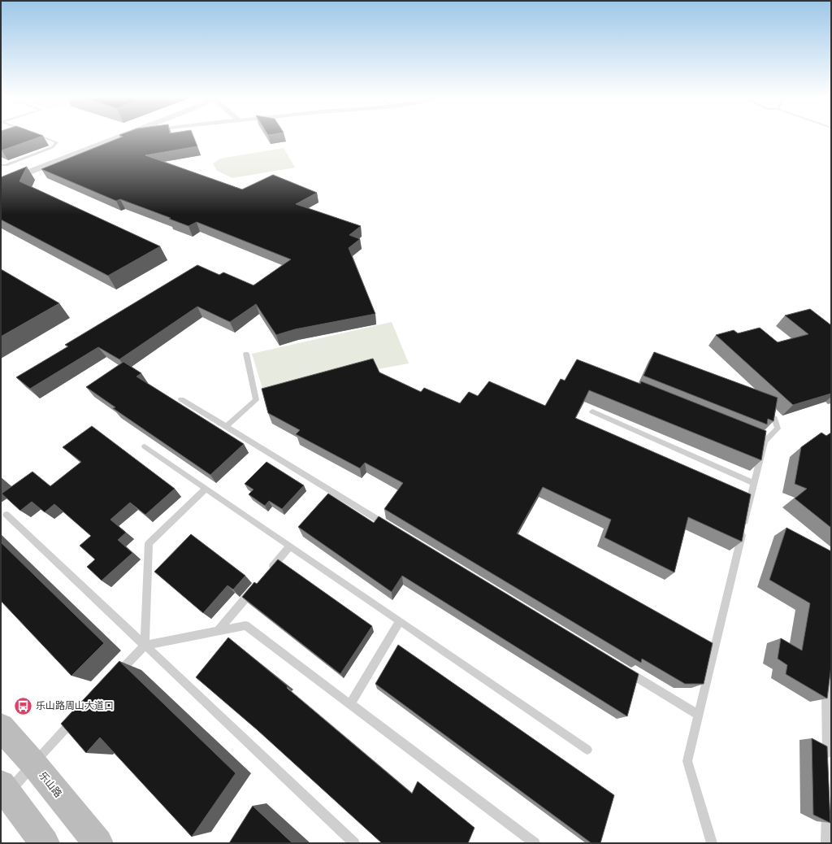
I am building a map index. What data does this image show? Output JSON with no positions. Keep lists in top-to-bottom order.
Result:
{
  "streets": {
    "main road": ["乐山路"]
  },
  "places": {
    "bus stop": ["乐山路周山大道口"]
  }
}
